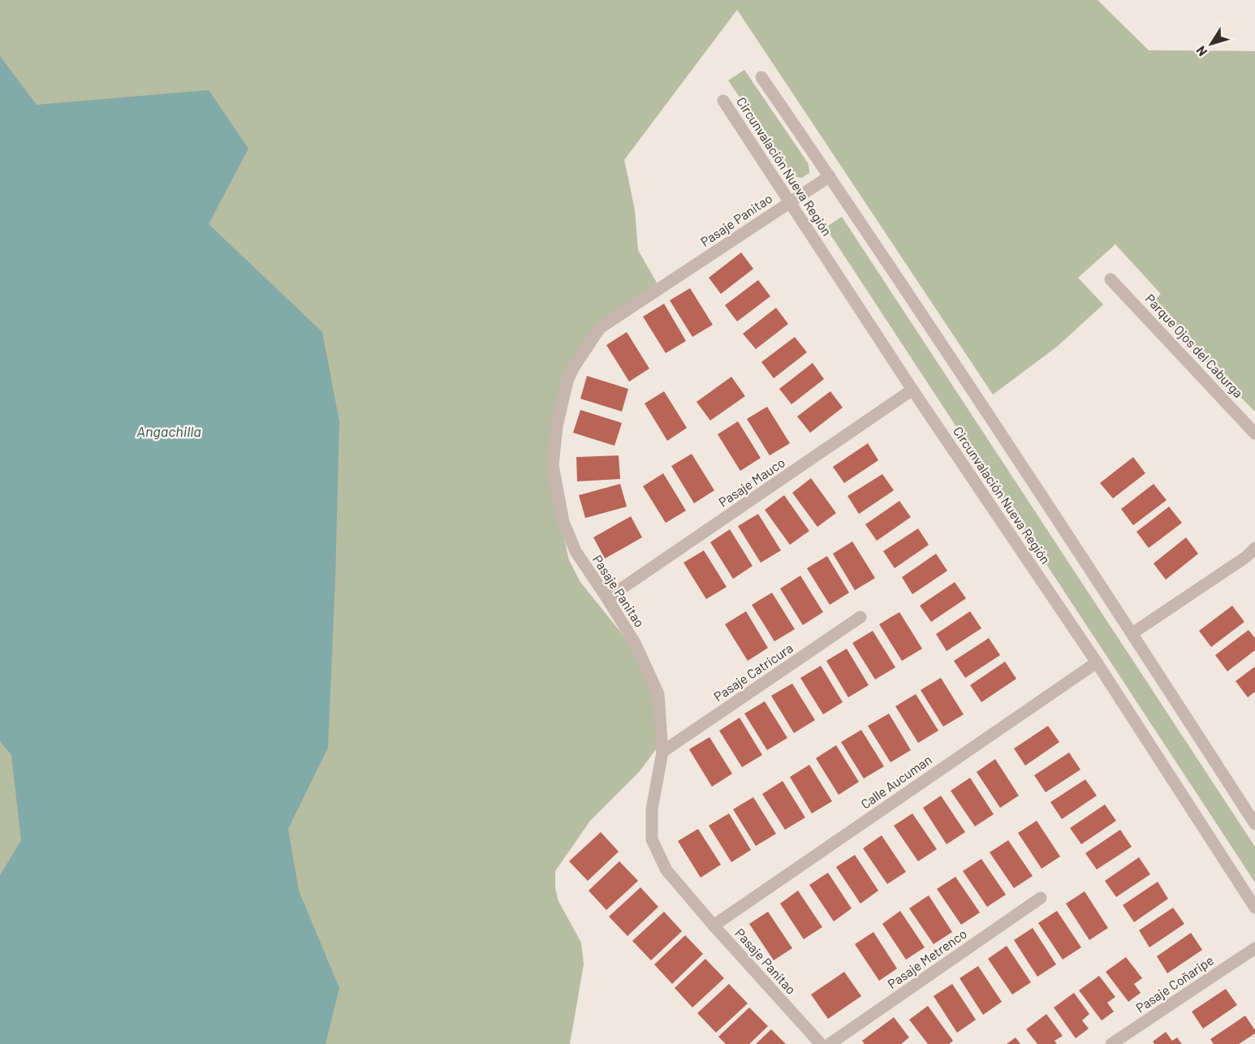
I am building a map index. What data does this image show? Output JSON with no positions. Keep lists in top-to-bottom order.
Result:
{
  "streets": {
    "street": [
      "Circunvalación Nueva Región",
      "Pasaje Panitao",
      "Parque Ojos del Caburga",
      "Pasaje Mauco",
      "Pasaje Catricura",
      "Calle Aucuman",
      "Pasaje Metrenco",
      "Pasaje Coñaripe"
    ]
  },
  "crossings": [
    ["Circunvalación Nueva Región", "Pasaje Panitao"],
    ["Circunvalación Nueva Región", "Pasaje Mauco"],
    ["Circunvalación Nueva Región", "Calle Aucuman"],
    ["Pasaje Panitao", "Pasaje Mauco"],
    ["Pasaje Panitao", "Pasaje Catricura"],
    ["Pasaje Panitao", "Calle Aucuman"]
  ],
  "water": ["Angachilla"],
  "north": "bottom left"
}
